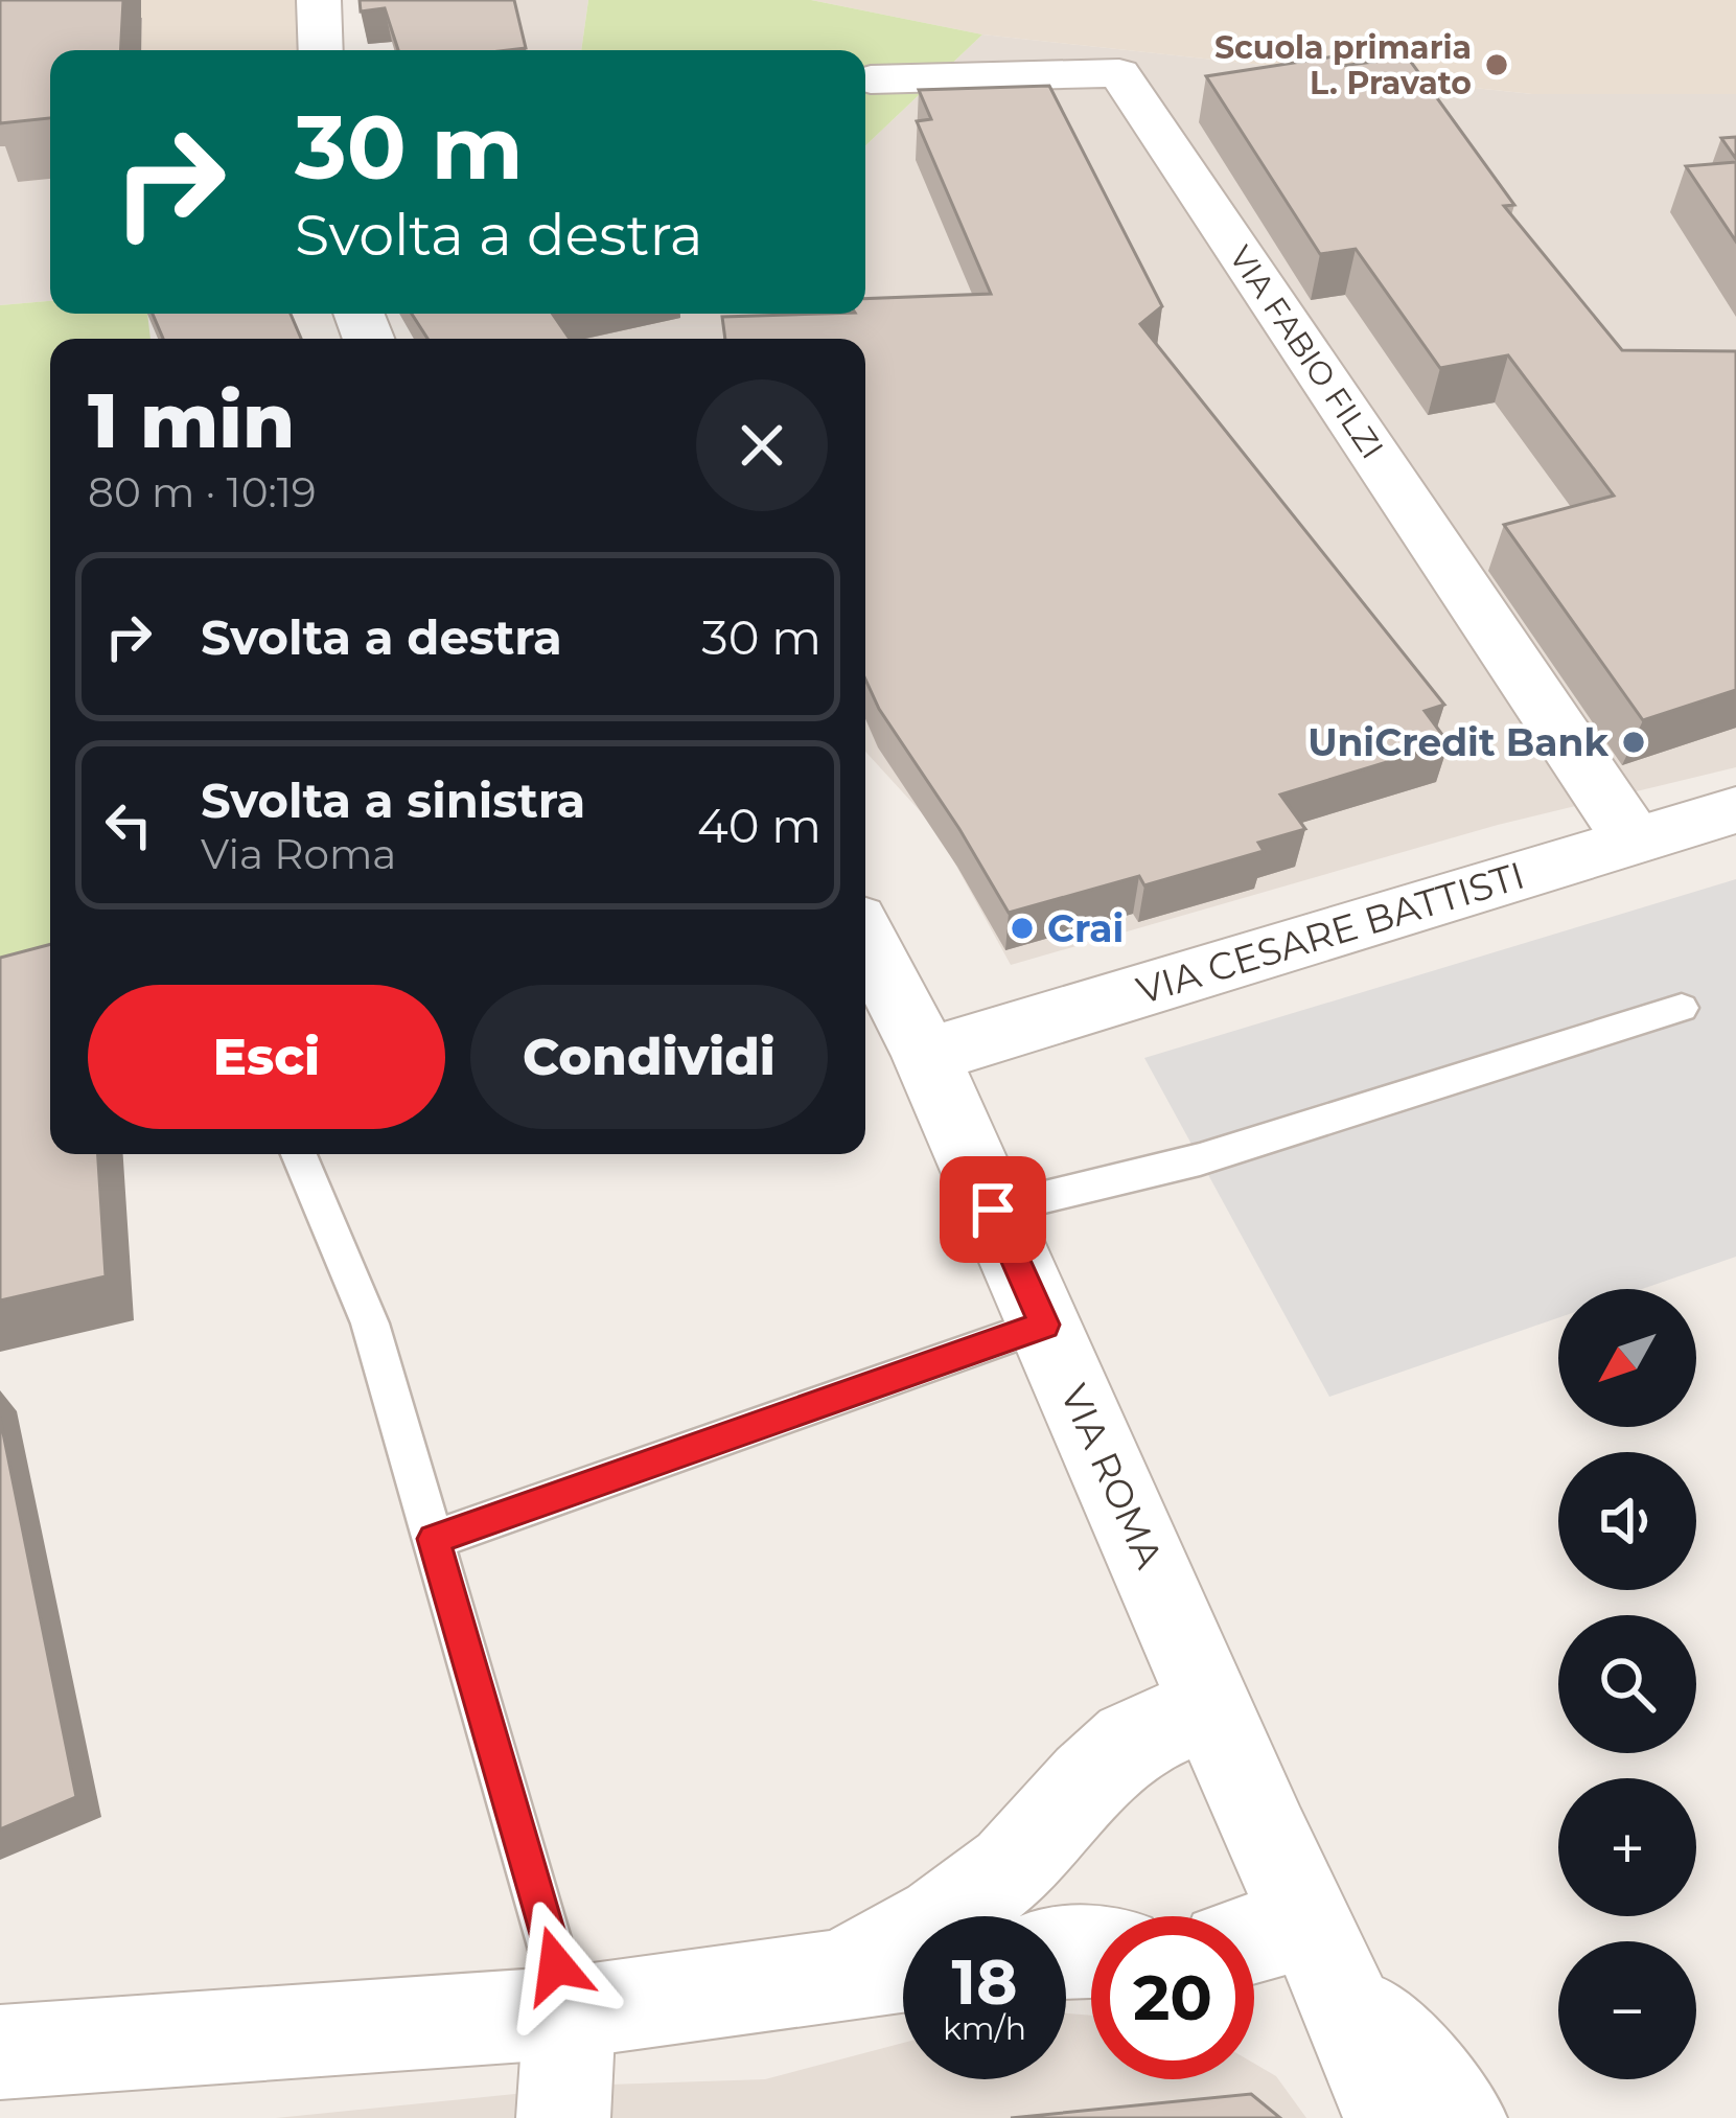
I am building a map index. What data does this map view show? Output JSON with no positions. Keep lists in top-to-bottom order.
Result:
{
  "streets": {
    "street": ["VIA FABIO FILZI", "VIA CESARE BATTISTI", "VIA ROMA"]
  },
  "crossings": [
    ["VIA FABIO FILZI", "VIA CESARE BATTISTI"],
    ["VIA CESARE BATTISTI", "VIA ROMA"]
  ],
  "places": ["Scuola primaria L. Pravato", "UniCredit Bank", "Crai"],
  "north": "bottom left",
  "page": {
    "turn": ["30 m", "Svolta a destra"],
    "heading": ["1 min", "80 m · 10:19"],
    "list": [
      {
        "name": "Svolta a destra",
        "value": "30 m"
      },
      {
        "name": "Svolta a sinistra",
        "note": "Via Roma",
        "value": "40 m"
      }
    ],
    "buttons": ["Esci", "Condividi"],
    "map_buttons": ["+", "−"],
    "speed": "18 km/h",
    "limit": "20"
  }
}
